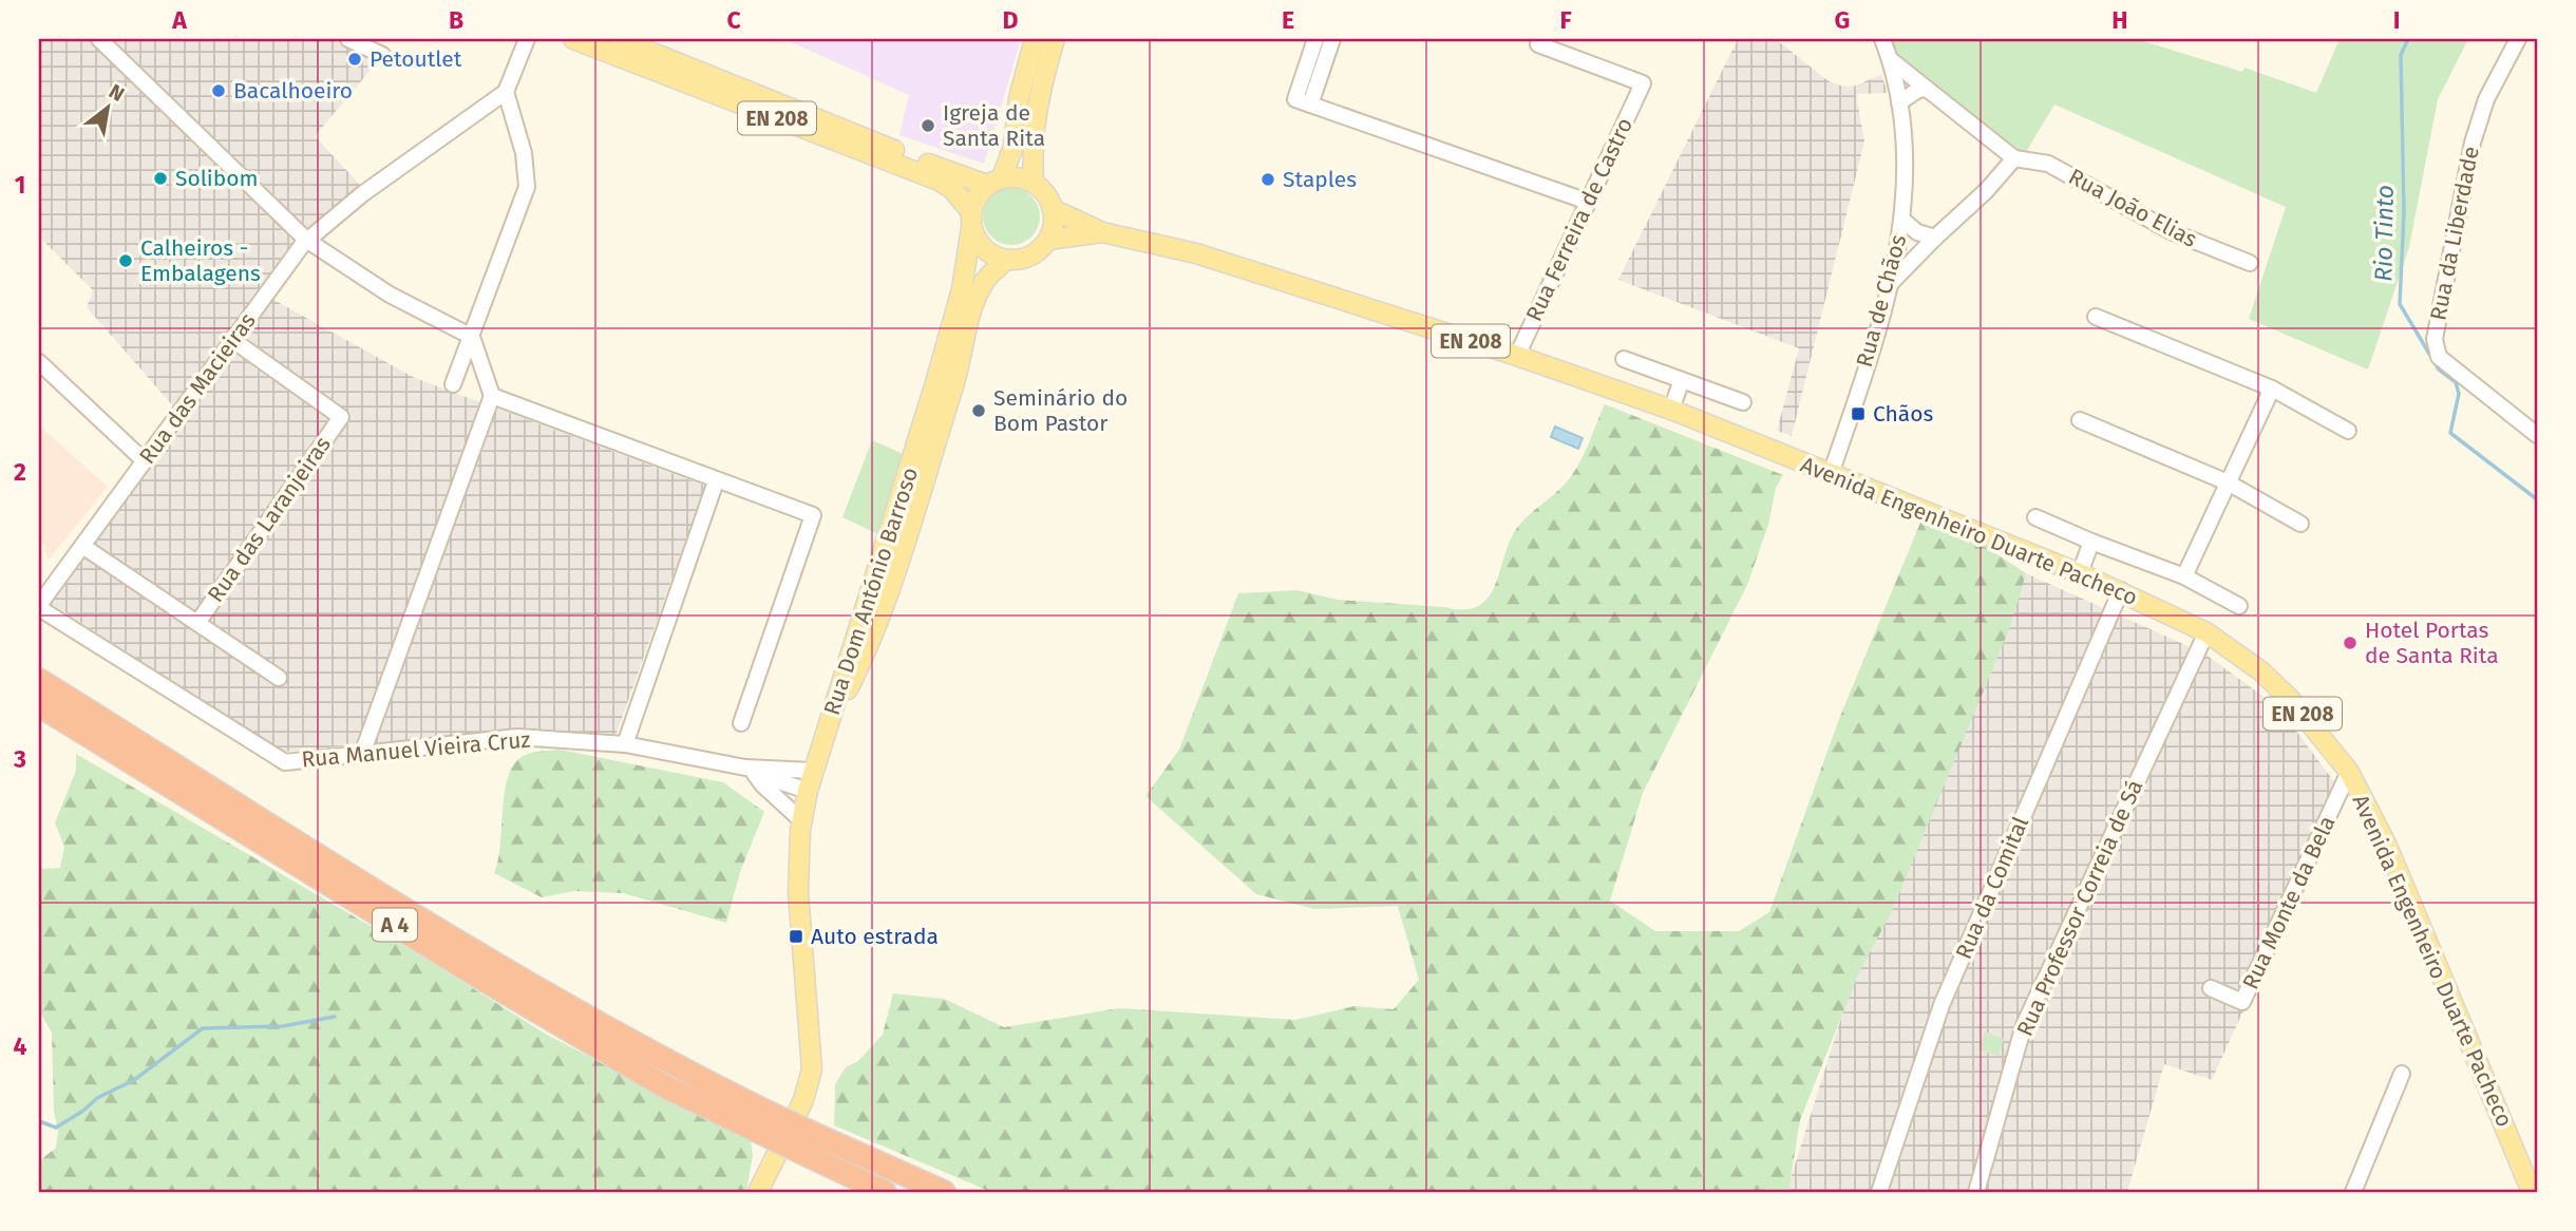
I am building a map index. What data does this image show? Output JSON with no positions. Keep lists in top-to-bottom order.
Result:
{
  "streets": {
    "highway": ["A 4"],
    "main road": ["EN 208", "Avenida Engenheiro Duarte Pacheco", "Rua Dom António Barroso"],
    "street": [
      "Rua João Elias",
      "Rua Ferreira de Castro",
      "Rua da Liberdade",
      "Rua de Chãos",
      "Rua das Macieiras",
      "Rua das Laranjeiras",
      "Rua Manuel Vieira Cruz",
      "Rua da Comital",
      "Rua Monte da Bela",
      "Rua Professor Correia de Sá"
    ]
  },
  "crossings": [
    ["EN 208", "Avenida Engenheiro Duarte Pacheco"],
    ["EN 208", "Rua Dom António Barroso"],
    ["Rua Ferreira de Castro", "Avenida Engenheiro Duarte Pacheco"],
    ["Rua de Chãos", "Avenida Engenheiro Duarte Pacheco"],
    ["Rua das Macieiras", "Rua das Laranjeiras"],
    ["Rua das Macieiras", "Rua Manuel Vieira Cruz"],
    ["Avenida Engenheiro Duarte Pacheco", "Rua Dom António Barroso"],
    ["Avenida Engenheiro Duarte Pacheco", "Rua da Comital"],
    ["Avenida Engenheiro Duarte Pacheco", "Rua Monte da Bela"],
    ["Avenida Engenheiro Duarte Pacheco", "Rua Professor Correia de Sá"]
  ],
  "water": ["Rio Tinto"],
  "places": {
    "other": [
      "Petoutlet",
      "Bacalhoeiro",
      "Igreja de Santa Rita",
      "Solibom",
      "Staples",
      "Calheiros - Embalagens",
      "Seminário do Bom Pastor",
      "Hotel Portas de Santa Rita"
    ],
    "transit": ["Chãos", "Auto estrada"]
  },
  "north": "top right",
  "grid": {
    "columns": [
      "A",
      "B",
      "C",
      "D",
      "E",
      "F",
      "G",
      "H",
      "I"
    ],
    "rows": [
      "1",
      "2",
      "3",
      "4"
    ]
  }
}
